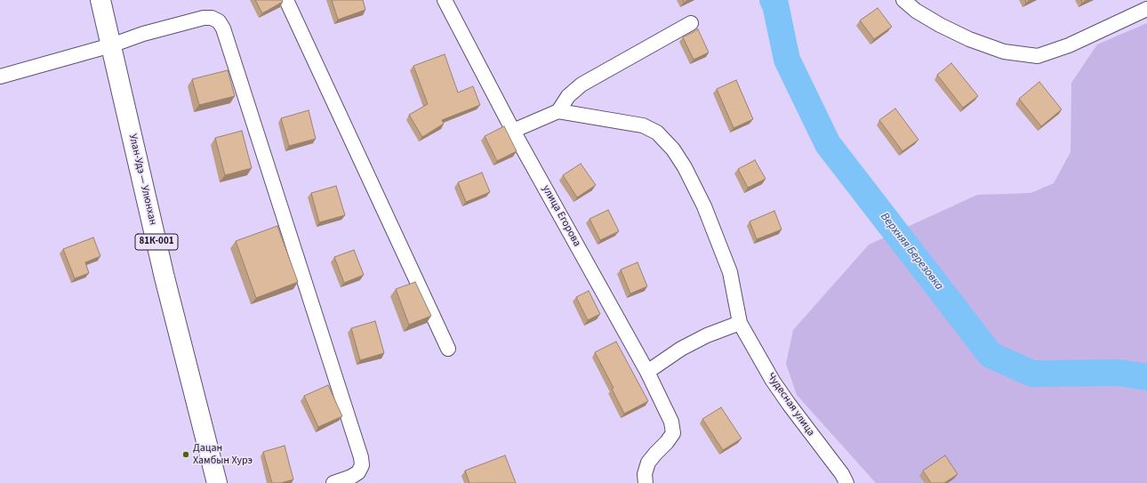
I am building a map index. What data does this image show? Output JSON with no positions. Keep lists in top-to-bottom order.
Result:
{
  "streets": {
    "main road": ["Улан-Удэ — Улюнхан", "81К-001"],
    "street": ["улица Егорова", "Чудесная улица"]
  },
  "water": ["Верхняя Березовка"],
  "places": ["Дацан Хамбын Хурэ"]
}
